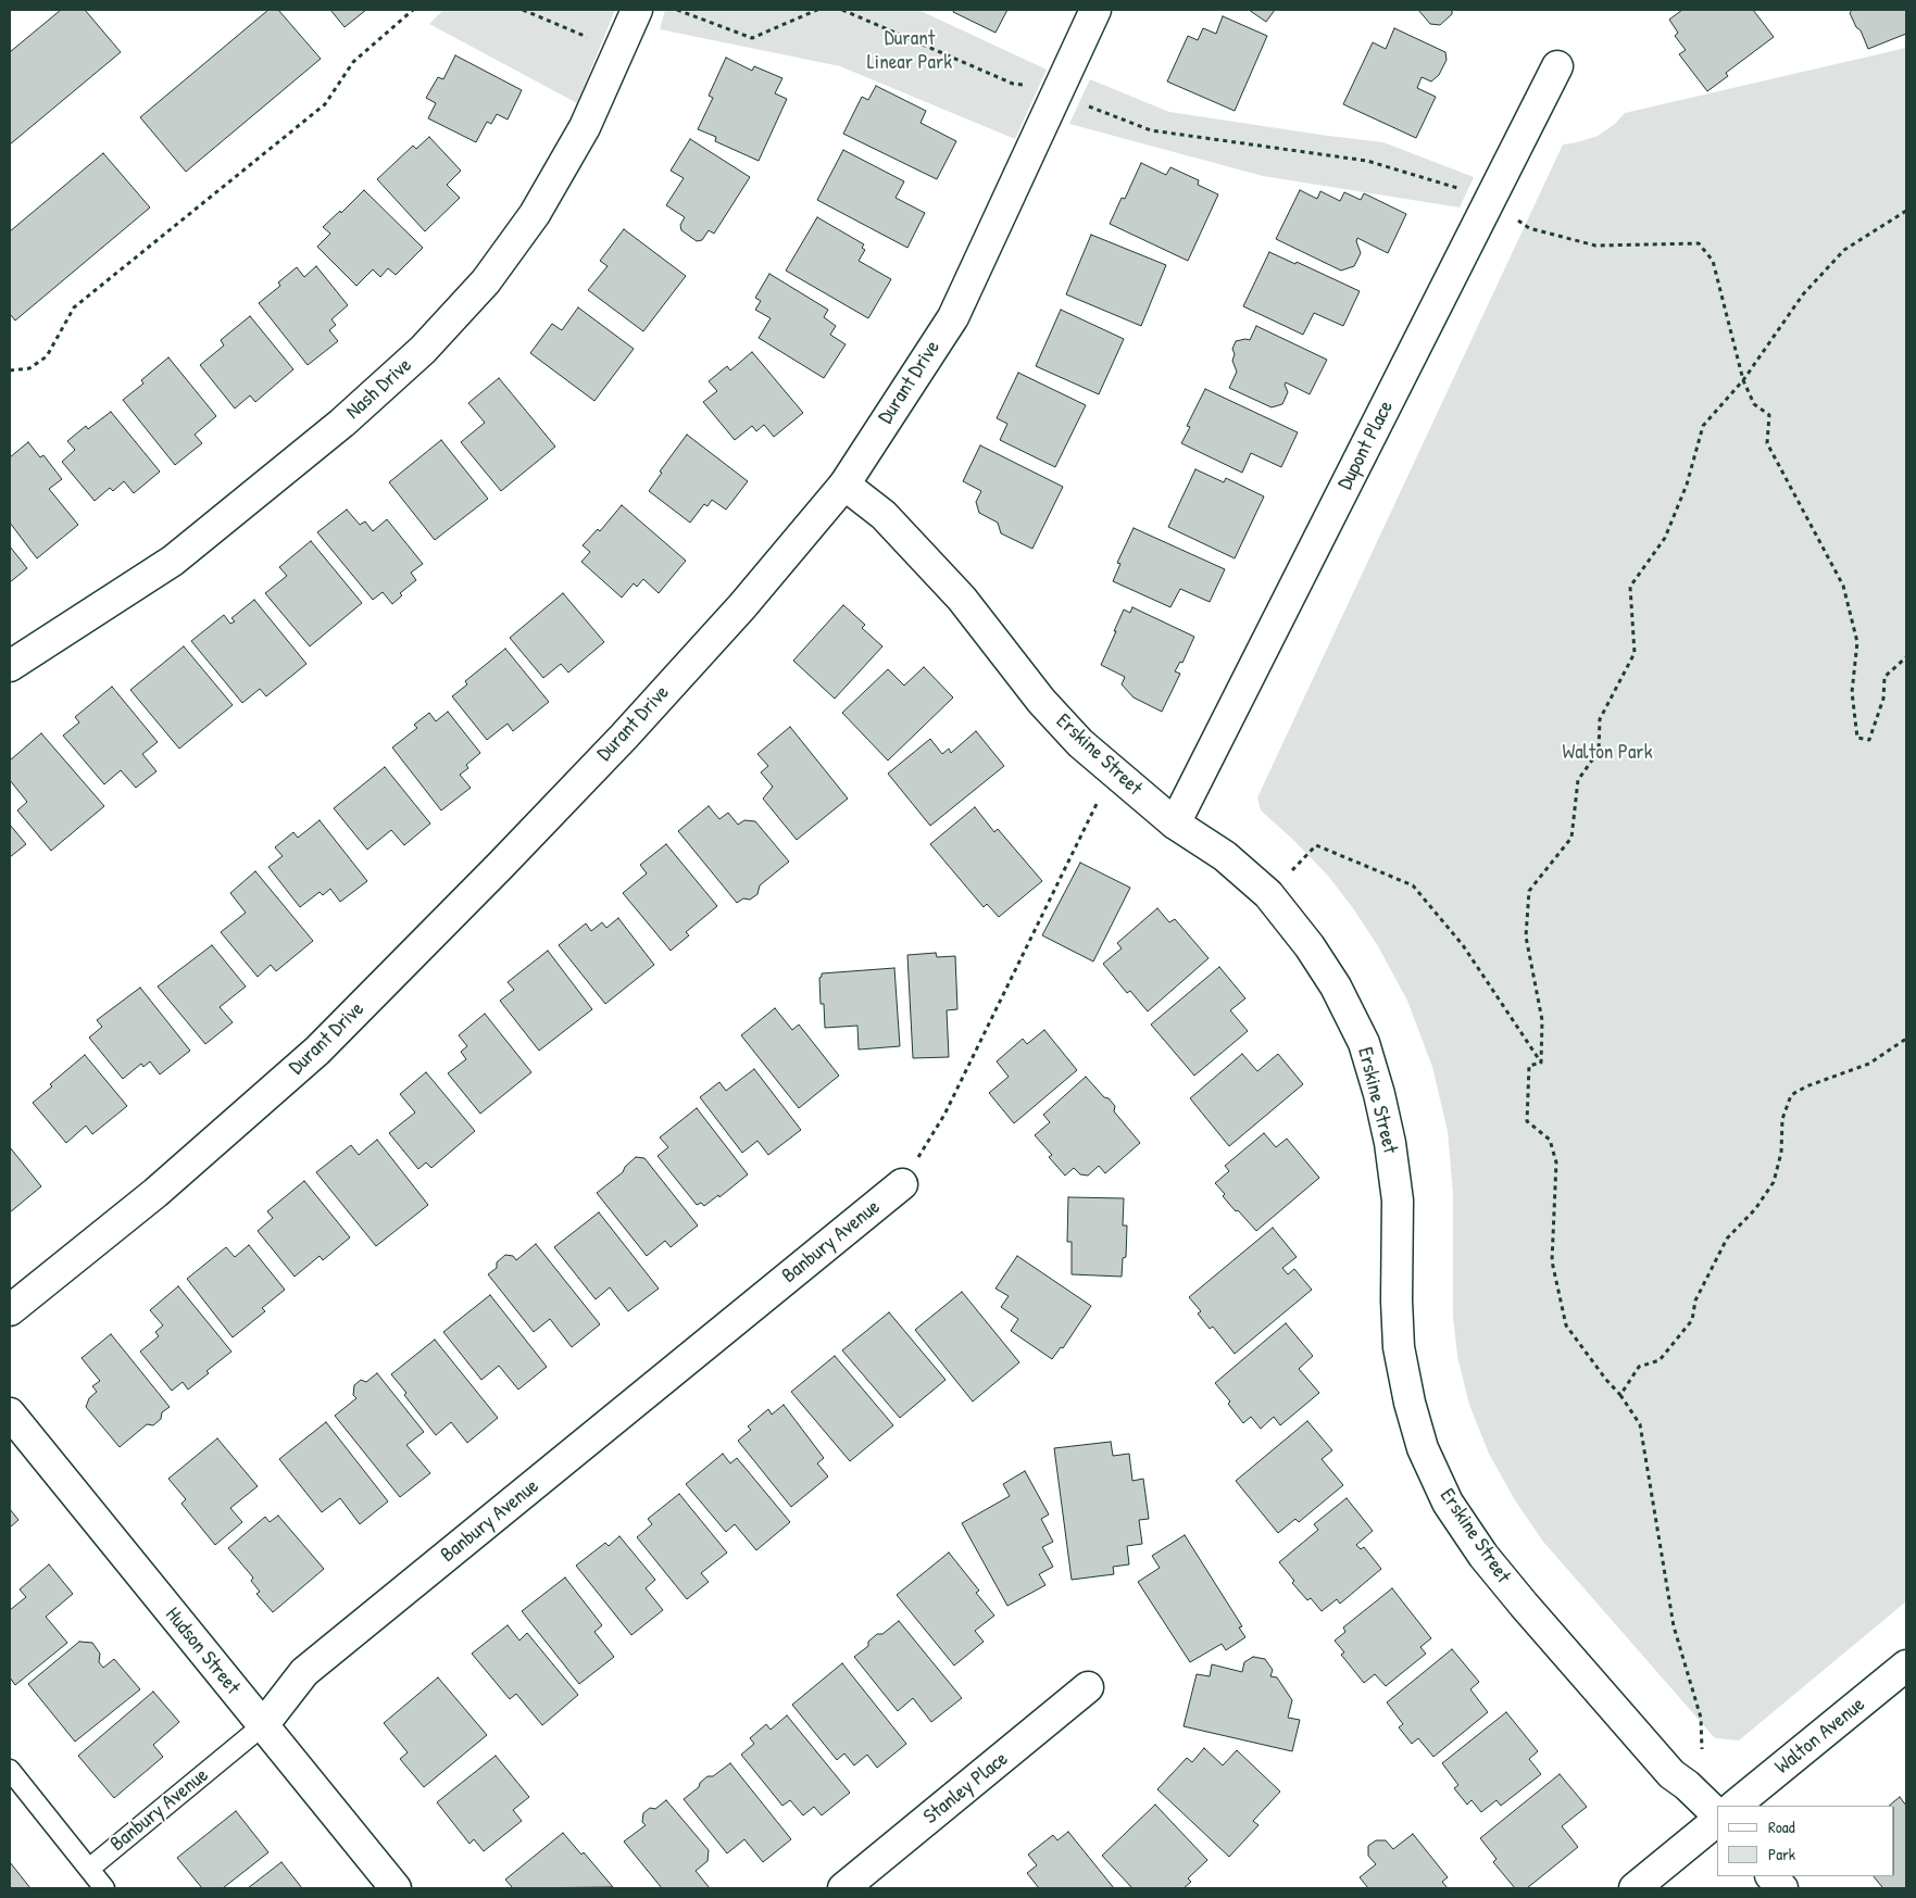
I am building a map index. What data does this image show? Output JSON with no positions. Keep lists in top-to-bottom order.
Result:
{
  "streets": {
    "street": [
      "Durant Drive",
      "Nash Drive",
      "Dupont Place",
      "Erskine Street",
      "Banbury Avenue",
      "Hudson Street",
      "Walton Avenue",
      "Stanley Place"
    ]
  },
  "crossings": [
    ["Durant Drive", "Erskine Street"],
    ["Dupont Place", "Erskine Street"],
    ["Banbury Avenue", "Hudson Street"]
  ],
  "parks": ["Durant Linear Park", "Walton Park"],
  "legend": ["Road", "Park"]
}
